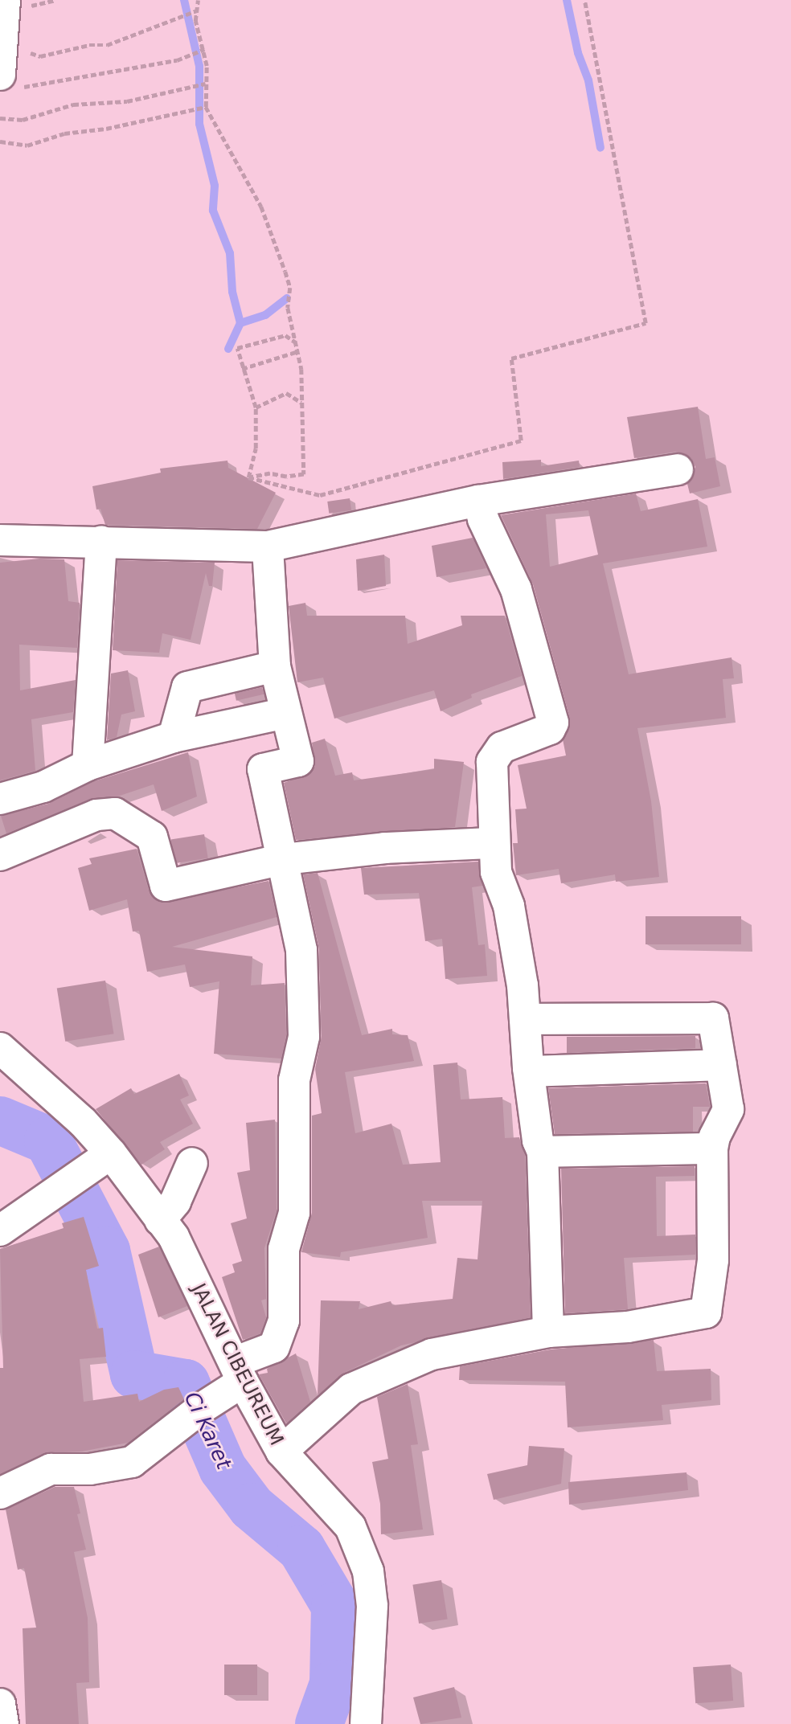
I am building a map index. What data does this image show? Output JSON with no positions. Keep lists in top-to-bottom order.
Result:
{
  "streets": {
    "street": ["JALAN CIBEUREUM"]
  },
  "water": ["Ci Karet"]
}
